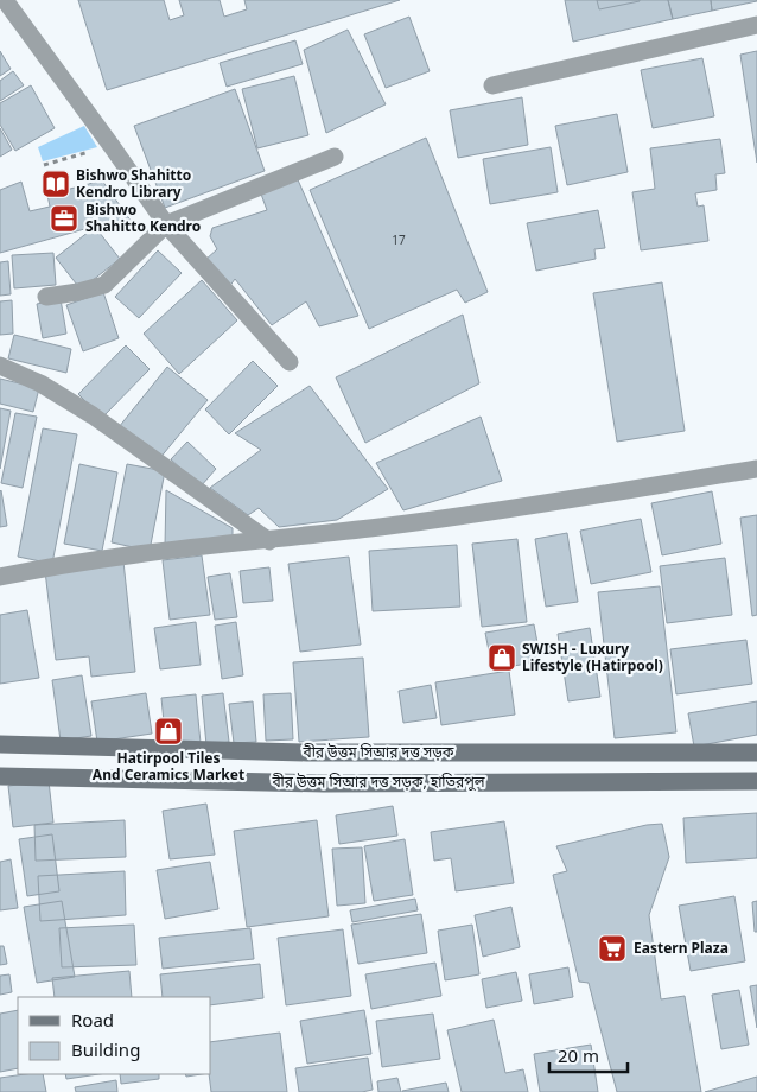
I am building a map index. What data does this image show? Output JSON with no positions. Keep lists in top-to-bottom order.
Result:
{
  "streets": {
    "main road": ["বীর উত্তম সিআর দত্ত সড়ক", "বীর উত্তম সিআর দত্ত সড়ক, হাতিরপুল"]
  },
  "places": {
    "library": ["Bishwo Shahitto Kendro Library"],
    "office": ["Bishwo Shahitto Kendro"],
    "shop": ["SWISH - Luxury Lifestyle (Hatirpool)", "Hatirpool Tiles And Ceramics Market"],
    "supermarket": ["Eastern Plaza"]
  },
  "house_numbers": ["17"],
  "legend": ["Road", "Building"],
  "scale_bar": "20 m"
}
